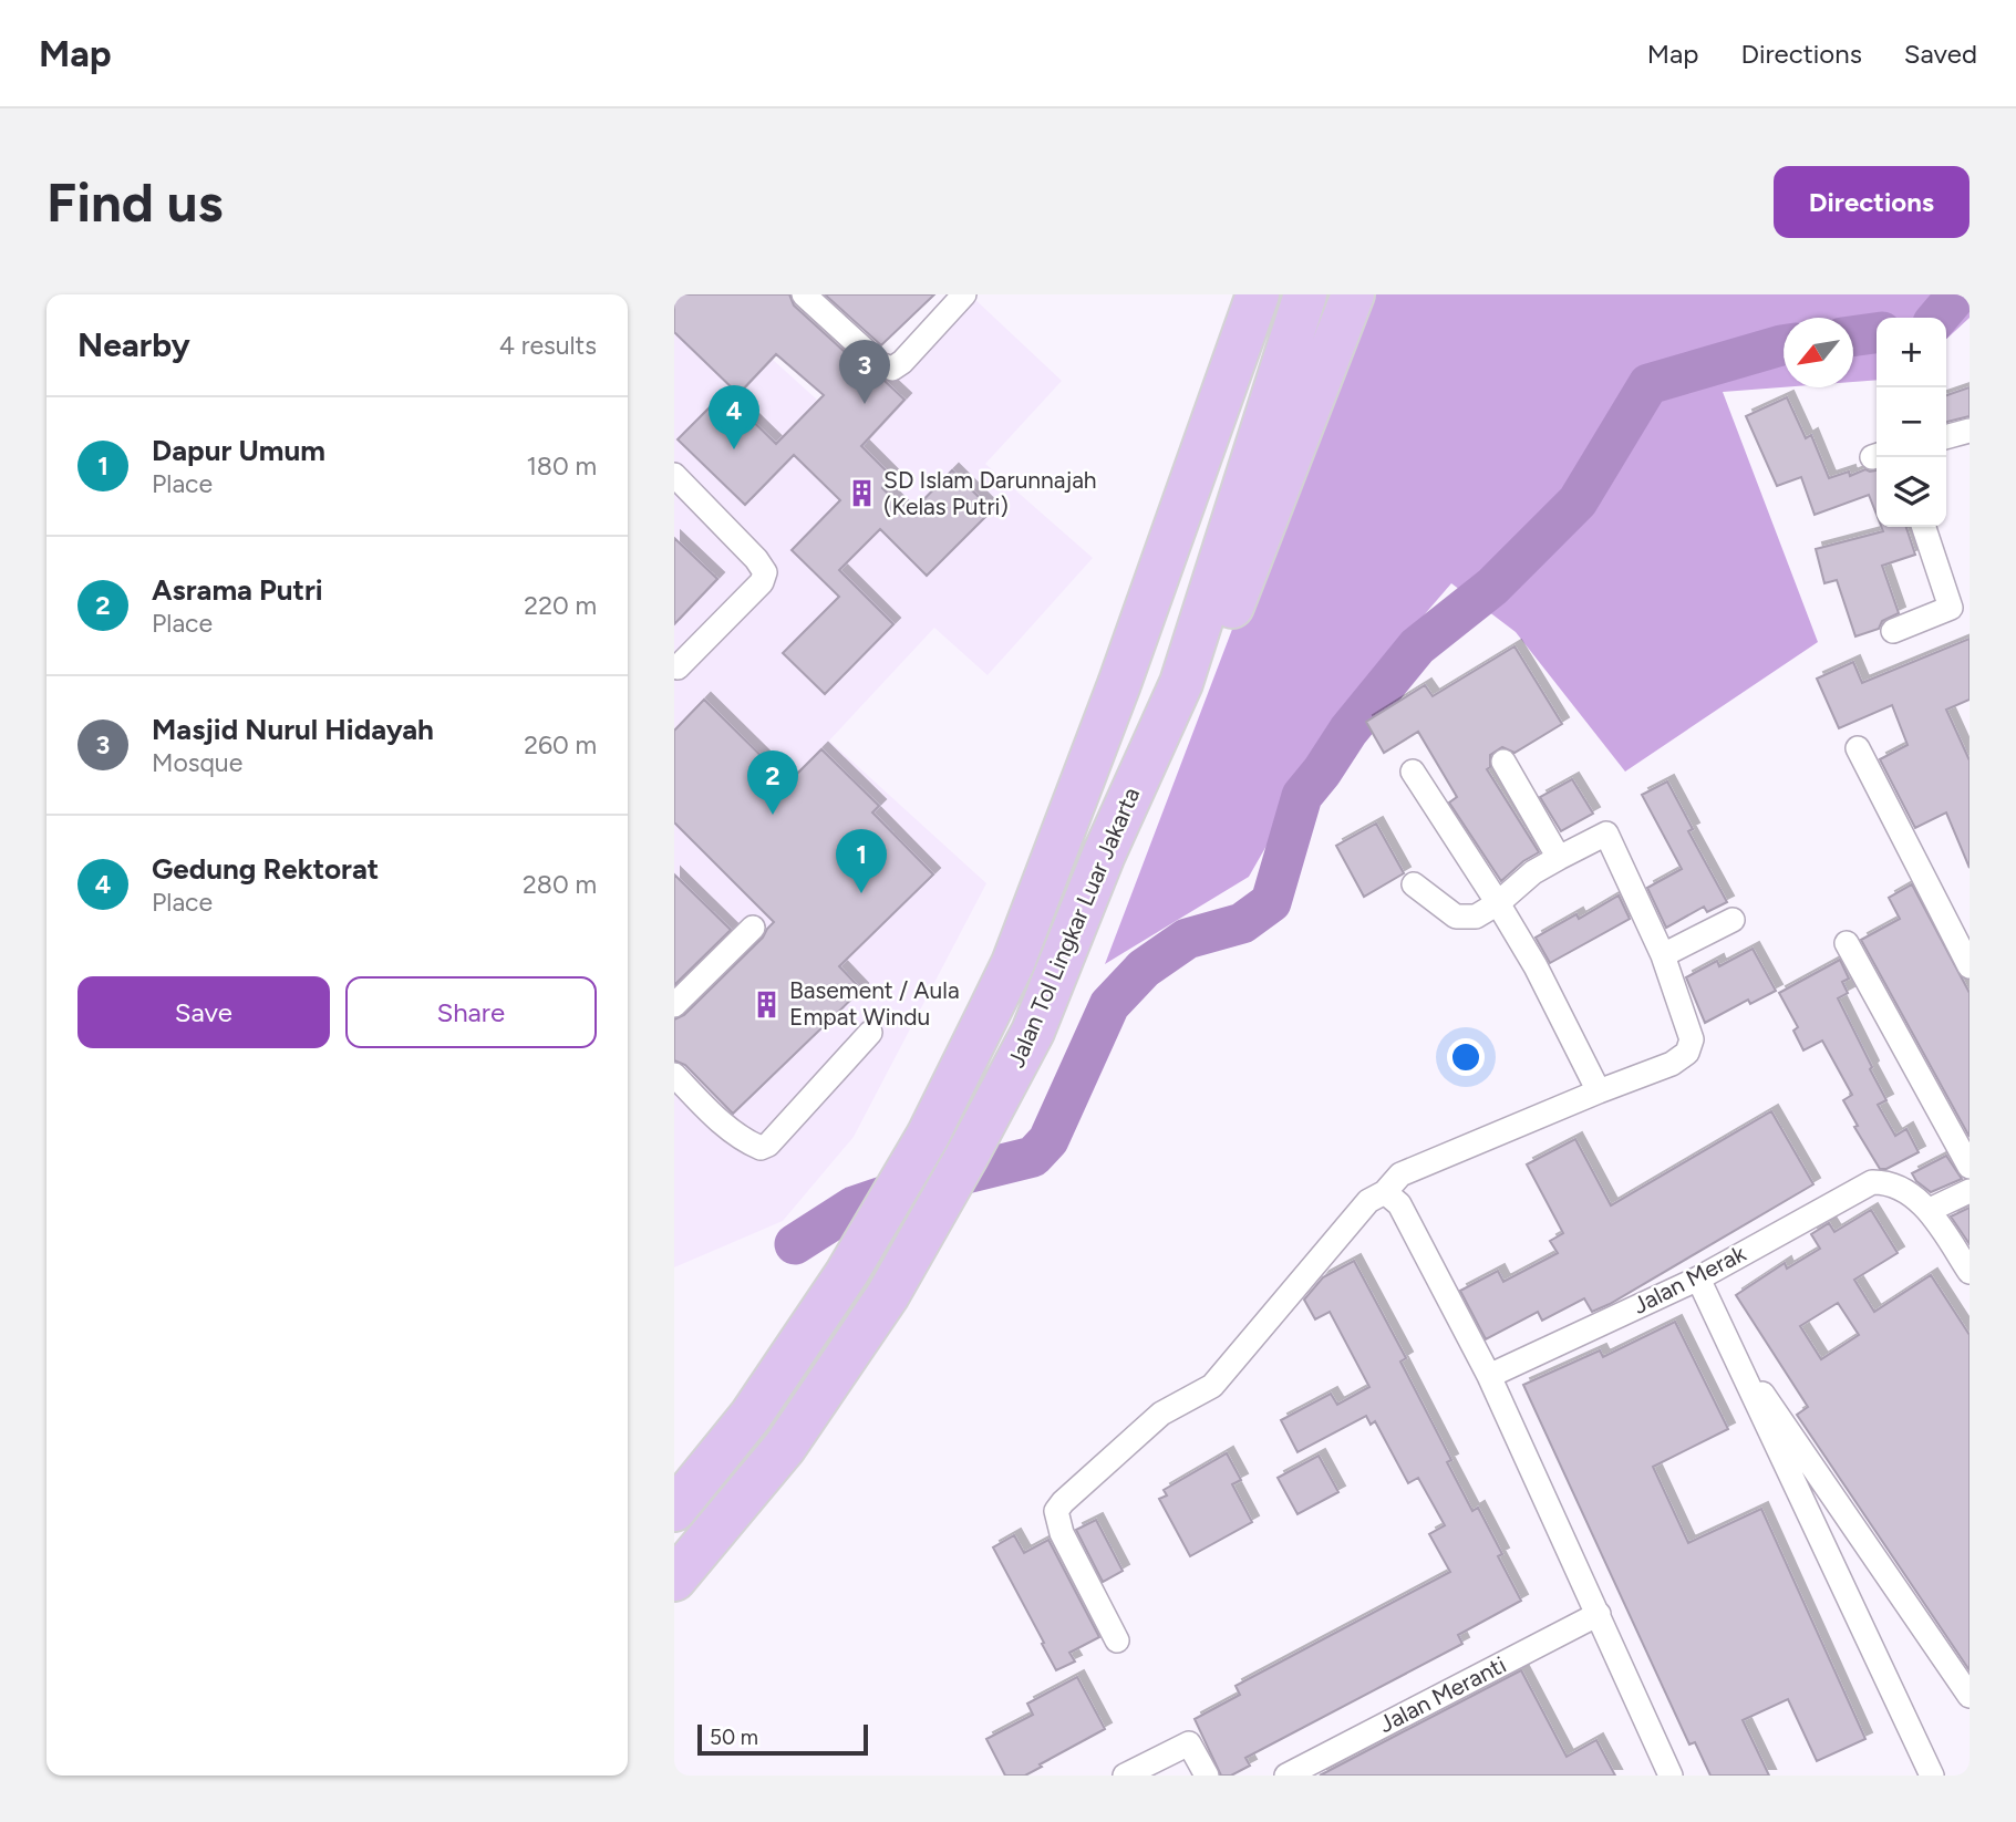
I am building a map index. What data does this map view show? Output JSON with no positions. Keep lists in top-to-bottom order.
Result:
{
  "streets": {
    "highway": ["Jalan Tol Lingkar Luar Jakarta"],
    "street": ["Jalan Merak", "Jalan Meranti"]
  },
  "places": {
    "building": ["SD Islam Darunnajah (Kelas Putri)", "Basement / Aula Empat Windu"]
  },
  "scale_bar": "50 m",
  "north": "bottom left",
  "page": {
    "header": "Map",
    "nav": ["Map", "Directions", "Saved"],
    "buttons": [
      "Directions",
      ["Save", "Share"]
    ],
    "title": "Find us",
    "heading": ["Nearby", "4 results"],
    "map_buttons": ["+", "−"],
    "pins": [
      "3",
      "4",
      "2",
      "1"
    ],
    "list": [
      {
        "mark": "1",
        "name": "Dapur Umum",
        "note": "Place",
        "value": "180 m"
      },
      {
        "mark": "2",
        "name": "Asrama Putri",
        "note": "Place",
        "value": "220 m"
      },
      {
        "mark": "3",
        "name": "Masjid Nurul Hidayah",
        "note": "Mosque",
        "value": "260 m"
      },
      {
        "mark": "4",
        "name": "Gedung Rektorat",
        "note": "Place",
        "value": "280 m"
      }
    ],
    "scale": "50 m"
  }
}
